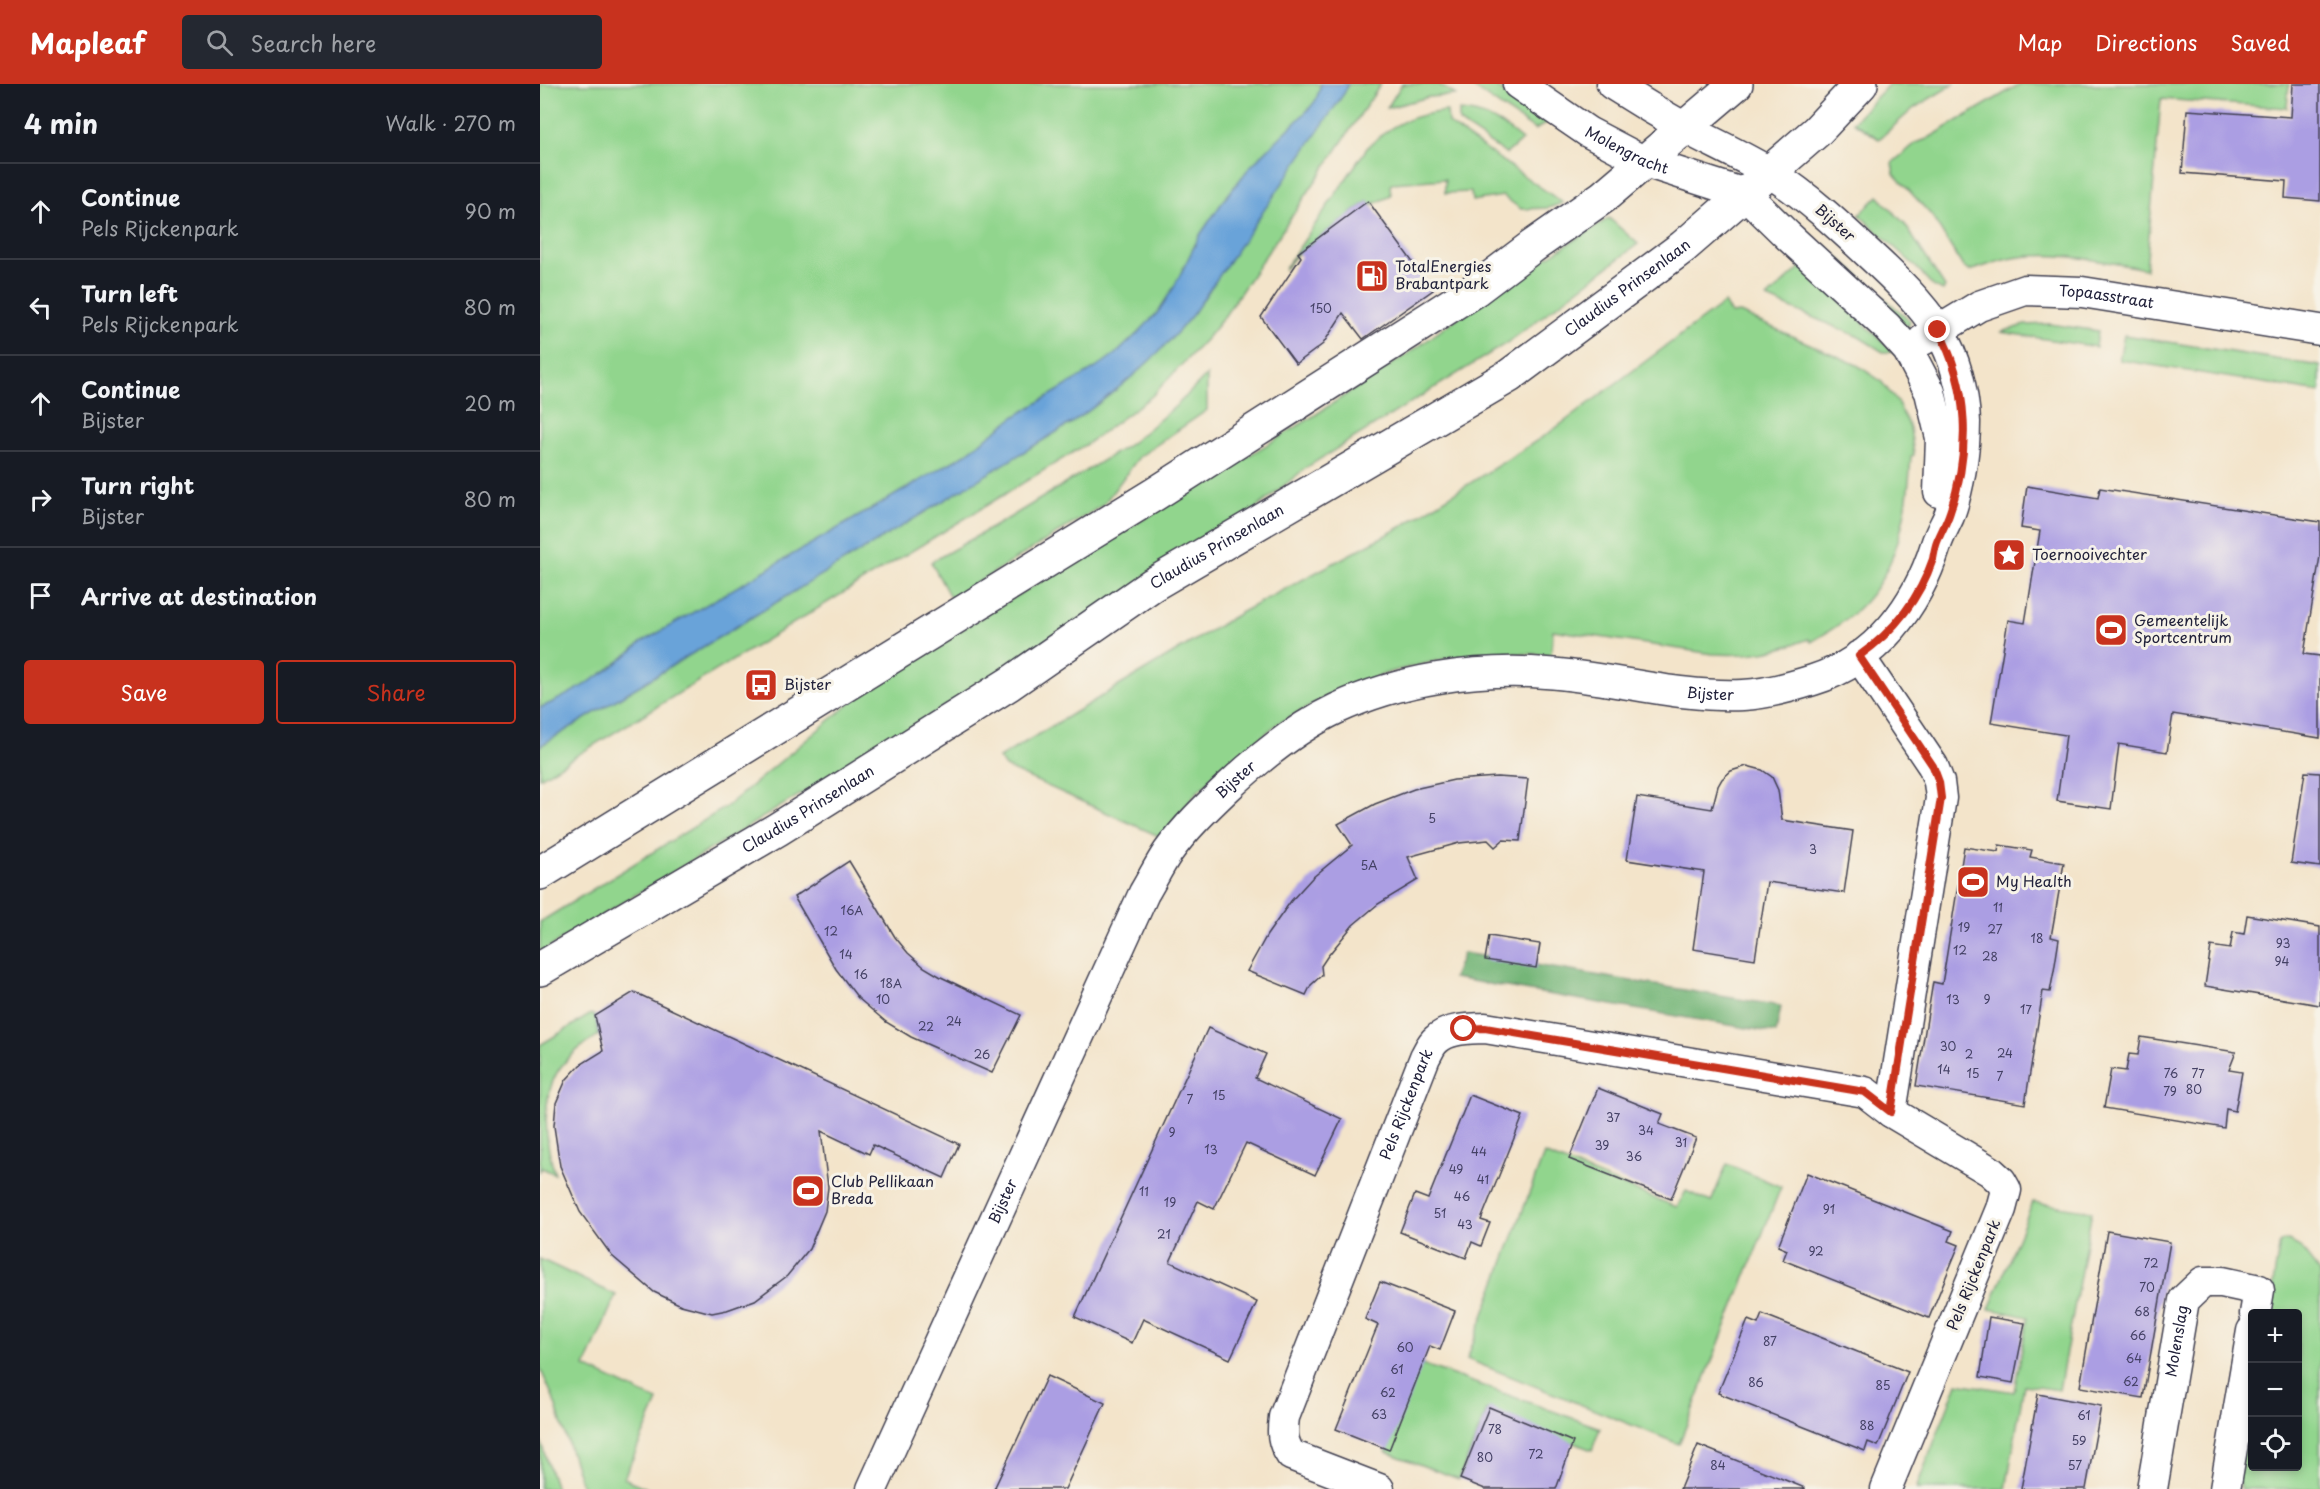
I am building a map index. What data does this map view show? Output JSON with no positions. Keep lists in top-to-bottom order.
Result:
{
  "streets": {
    "main road": ["Claudius Prinsenlaan"],
    "street": [
      "Molengracht",
      "Bijster",
      "Topaasstraat",
      "Pels Rijckenpark",
      "Molenslag"
    ]
  },
  "crossings": [
    ["Molengracht", "Bijster"],
    ["Molengracht", "Claudius Prinsenlaan"],
    ["Bijster", "Claudius Prinsenlaan"],
    ["Bijster", "Topaasstraat"]
  ],
  "places": {
    "fuel station": ["TotalEnergies Brabantpark"],
    "place": ["Toernooivechter"],
    "sports": ["Gemeentelijk Sportcentrum", "My Health", "Club Pellikaan Breda"],
    "bus stop": ["Bijster"]
  },
  "house_numbers": [
    "150",
    "5",
    "3",
    "5A",
    "11",
    "16A",
    "19",
    "27",
    "12",
    "18",
    "93",
    "12",
    "14",
    "28",
    "94",
    "16",
    "18A",
    "10",
    "13",
    "9",
    "17",
    "24",
    "22",
    "30",
    "24",
    "26",
    "2",
    "14",
    "15",
    "76",
    "77",
    "7",
    "80",
    "79",
    "15",
    "7",
    "37",
    "34",
    "9",
    "31",
    "39",
    "13",
    "44",
    "36",
    "49",
    "41",
    "11",
    "46",
    "19",
    "91",
    "51",
    "43",
    "21",
    "92",
    "72",
    "70",
    "68",
    "66",
    "87",
    "60",
    "64",
    "61",
    "62",
    "86",
    "85",
    "62",
    "63",
    "61",
    "88",
    "78",
    "59",
    "72",
    "80",
    "84",
    "57"
  ],
  "page": {
    "header": "Mapleaf",
    "search": "Search here",
    "nav": ["Map", "Directions", "Saved"],
    "heading": ["4 min", "Walk · 270 m"],
    "list": [
      ["Continue", "Pels Rijckenpark", "90 m"],
      ["Turn left", "Pels Rijckenpark", "80 m"],
      ["Continue", "Bijster", "20 m"],
      ["Turn right", "Bijster", "80 m"],
      "Arrive at destination"
    ],
    "buttons": ["Save", "Share"],
    "map_buttons": ["+", "−"]
  }
}
